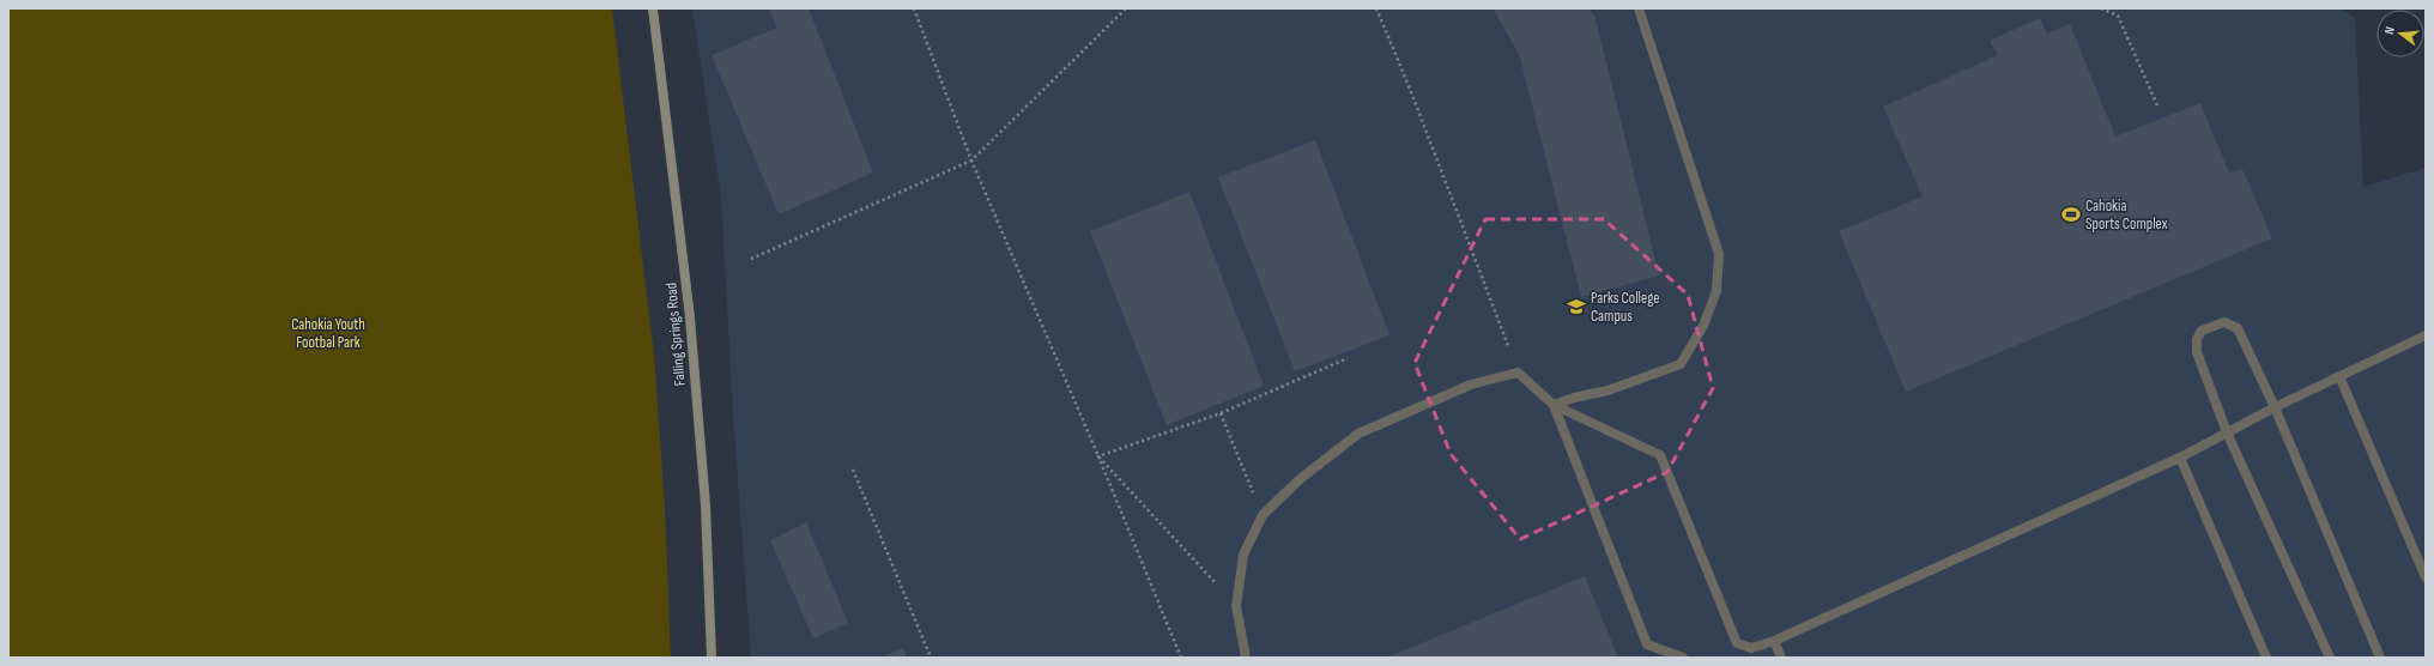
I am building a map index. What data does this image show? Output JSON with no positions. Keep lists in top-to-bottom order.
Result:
{
  "streets": {
    "street": ["Falling Springs Road"]
  },
  "parks": ["Cahokia Youth Footbal Park"],
  "places": {
    "sports": ["Cahokia Sports Complex"],
    "school or university": ["Parks College Campus"]
  },
  "north": "left"
}
